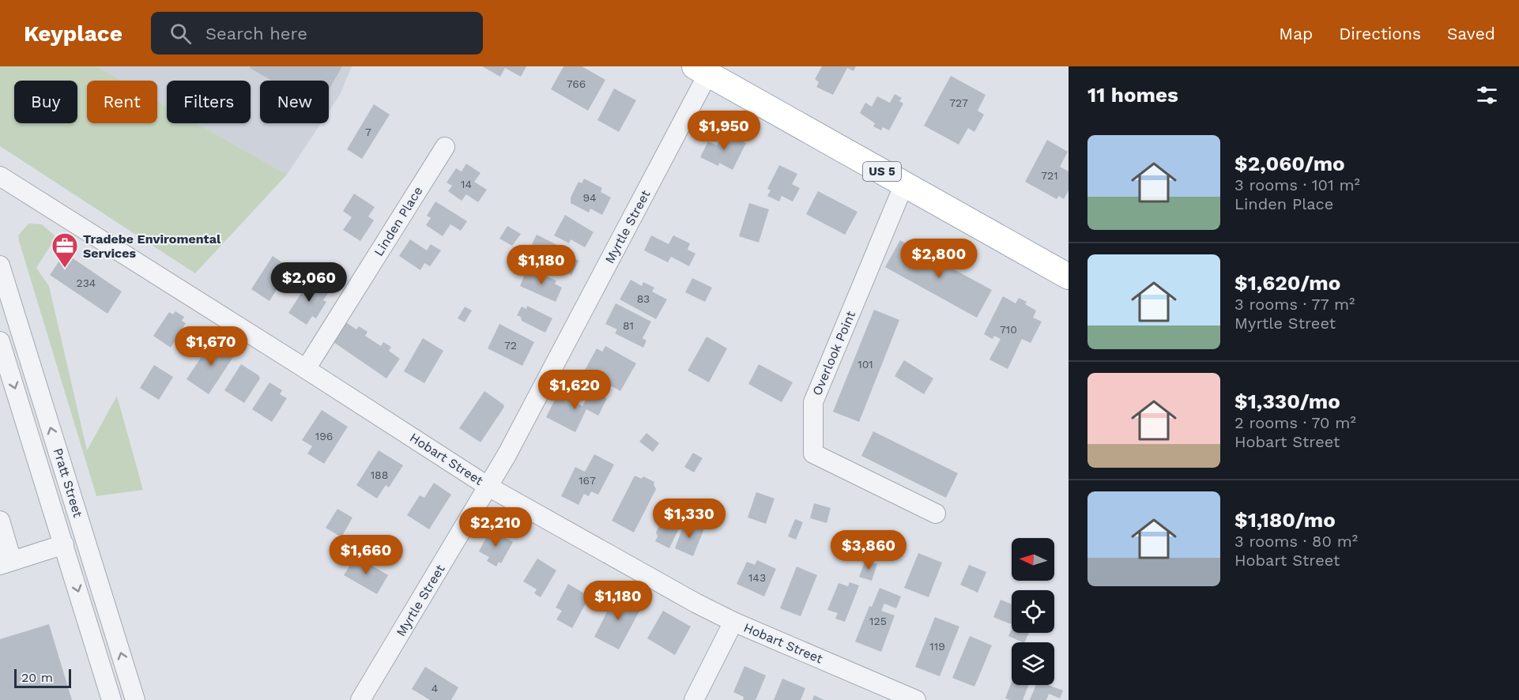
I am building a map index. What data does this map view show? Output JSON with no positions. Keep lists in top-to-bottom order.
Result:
{
  "streets": {
    "main road": ["US 5"],
    "street": [
      "Linden Place",
      "Myrtle Street",
      "Overlook Point",
      "Hobart Street",
      "Pratt Street"
    ]
  },
  "crossings": [
    ["US 5", "Myrtle Street"],
    ["US 5", "Overlook Point"],
    ["Linden Place", "Hobart Street"],
    ["Myrtle Street", "Hobart Street"]
  ],
  "places": {
    "office": ["Tradebe Enviromental Services"]
  },
  "house_numbers": [
    "766",
    "727",
    "7",
    "721",
    "14",
    "94",
    "234",
    "83",
    "81",
    "710",
    "72",
    "101",
    "196",
    "188",
    "167",
    "143",
    "125",
    "119",
    "4"
  ],
  "scale_bar": "20 m",
  "north": "left",
  "page": {
    "header": "Keyplace",
    "search": "Search here",
    "nav": ["Map", "Directions", "Saved"],
    "heading": "11 homes",
    "chip": [
      "Buy",
      "Rent",
      "Filters",
      "New"
    ],
    "price": [
      "$1,950",
      "$2,800",
      "$1,180",
      "$2,060",
      "$1,670",
      "$1,620",
      "$1,330",
      "$2,210",
      "$3,860",
      "$1,660",
      "$1,180"
    ],
    "list": [
      {
        "name": "$2,060/mo",
        "note": "3 rooms · 101 m² · Linden Place"
      },
      {
        "name": "$1,620/mo",
        "note": "3 rooms · 77 m² · Myrtle Street"
      },
      {
        "name": "$1,330/mo",
        "note": "2 rooms · 70 m² · Hobart Street"
      },
      {
        "name": "$1,180/mo",
        "note": "3 rooms · 80 m² · Hobart Street"
      }
    ],
    "scale": "20 m"
  }
}
